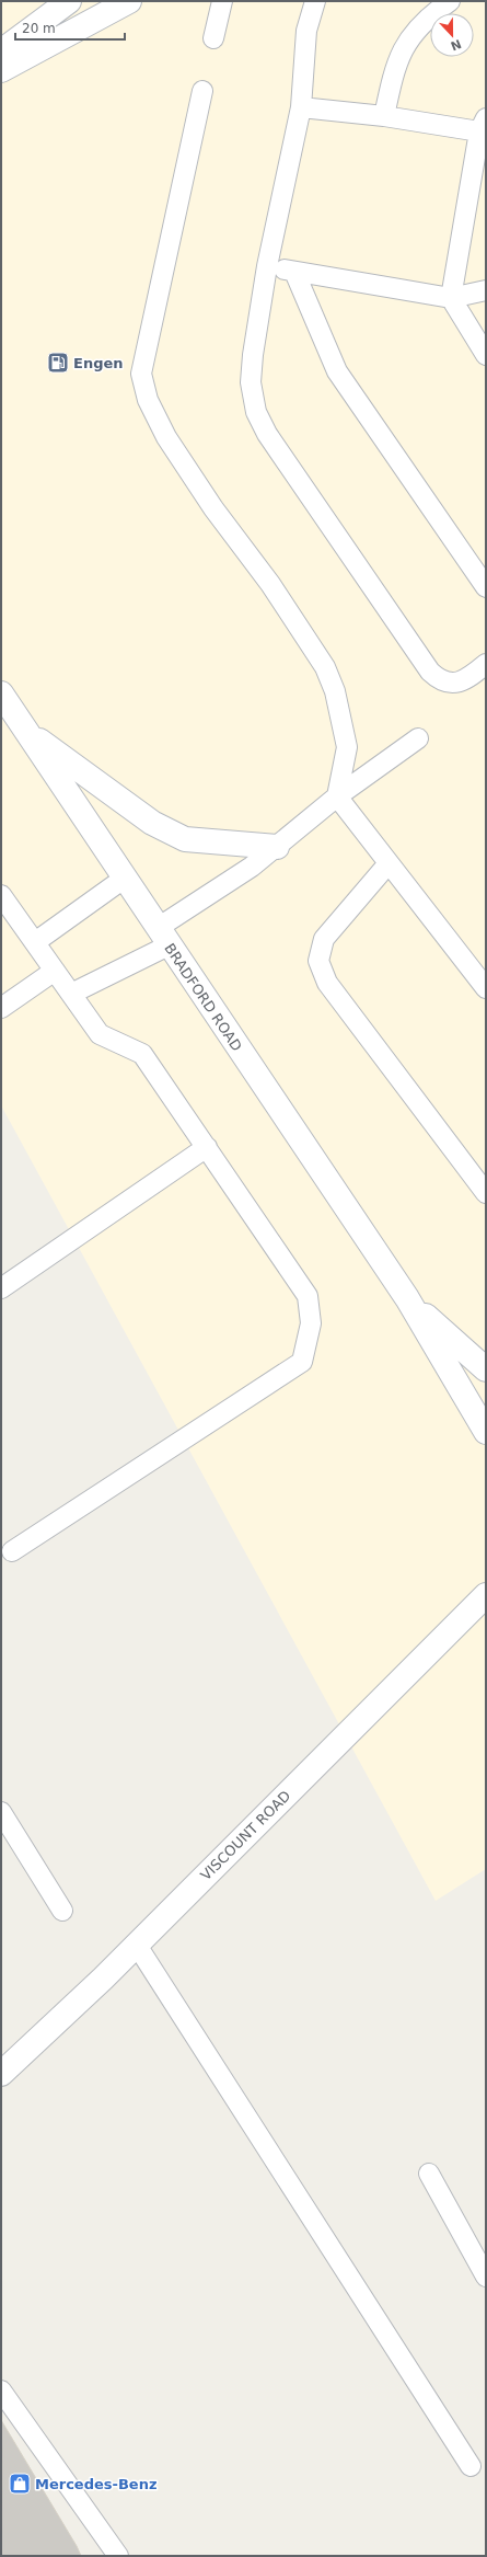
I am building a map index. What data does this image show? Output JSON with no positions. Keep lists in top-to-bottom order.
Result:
{
  "streets": {
    "street": ["BRADFORD ROAD", "VISCOUNT ROAD"]
  },
  "places": {
    "fuel station": ["Engen"],
    "shop": ["Mercedes-Benz"]
  },
  "scale_bar": "20 m",
  "north": "bottom"
}
